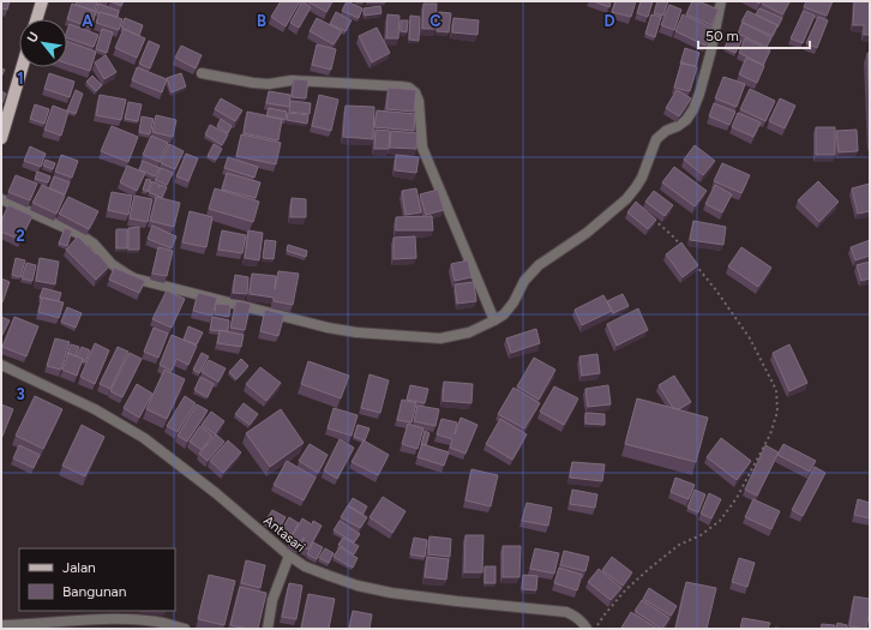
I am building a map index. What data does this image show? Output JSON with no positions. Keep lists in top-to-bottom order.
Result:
{
  "streets": {
    "street": ["Antasari"]
  },
  "legend": ["Jalan", "Bangunan"],
  "scale_bar": "50 m",
  "north": "top left",
  "grid": {
    "columns": [
      "A",
      "B",
      "C",
      "D"
    ],
    "rows": ["1", "2", "3"]
  }
}
